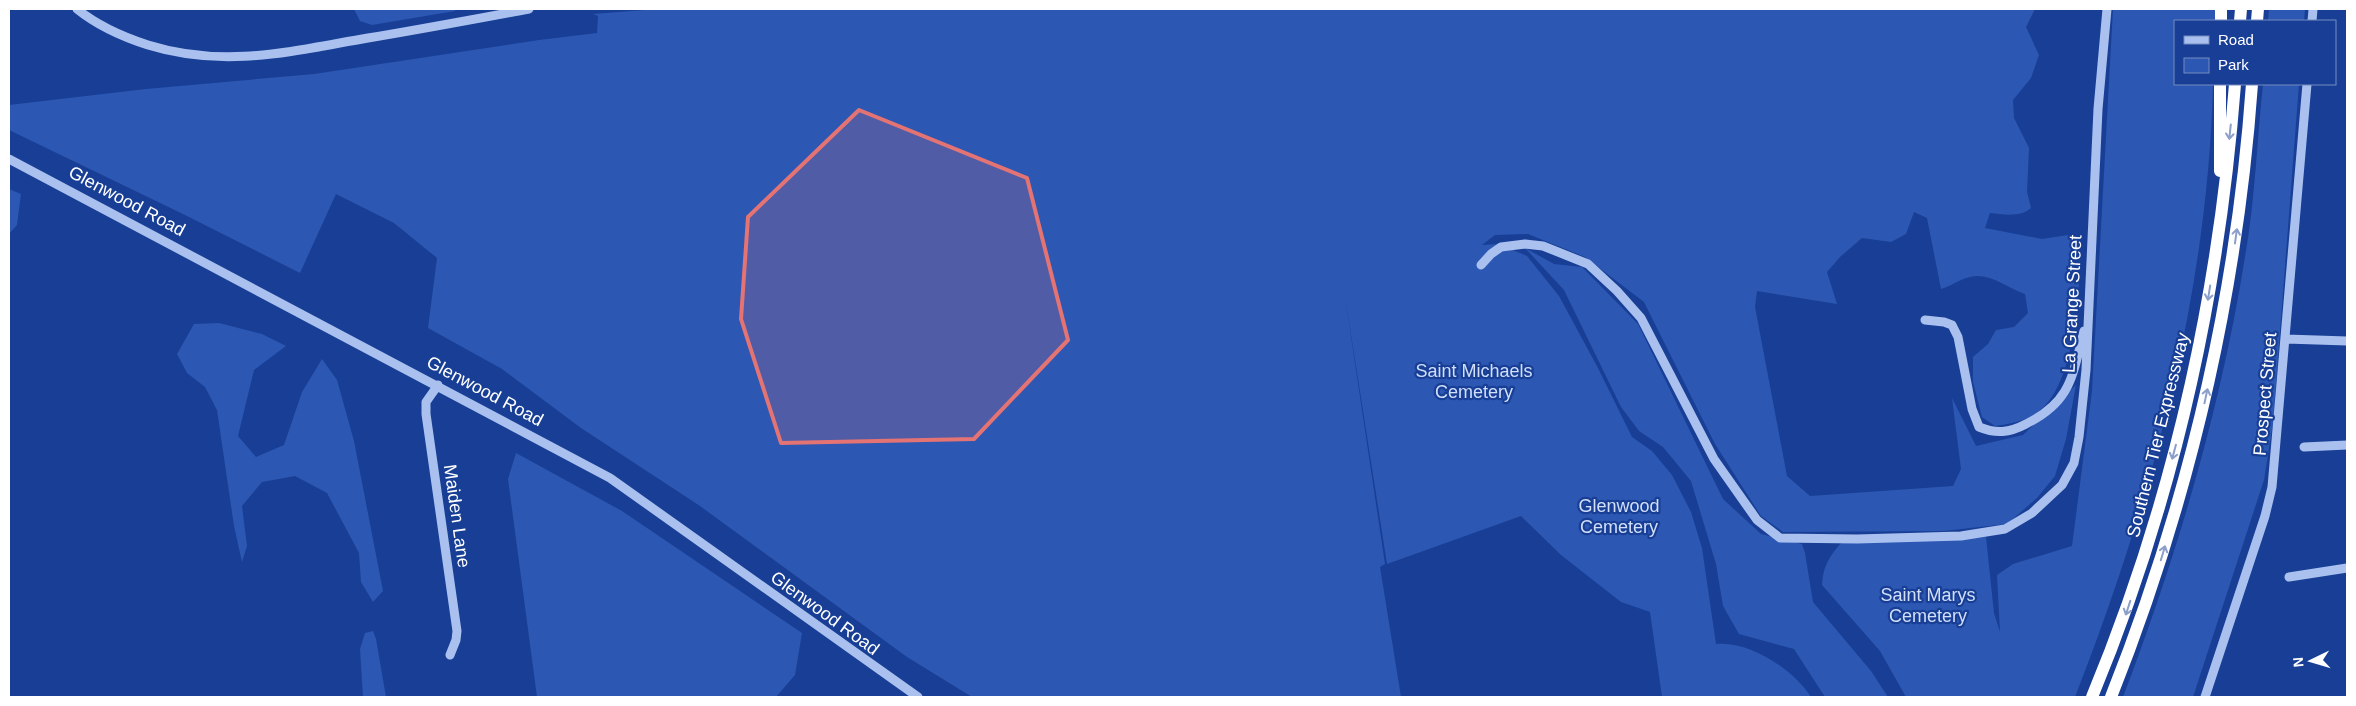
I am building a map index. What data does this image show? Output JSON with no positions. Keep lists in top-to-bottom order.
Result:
{
  "streets": {
    "highway": ["Southern Tier Expressway"],
    "street": [
      "Glenwood Road",
      "La Grange Street",
      "Prospect Street",
      "Maiden Lane"
    ]
  },
  "crossings": [
    ["Glenwood Road", "Maiden Lane"]
  ],
  "parks": ["Saint Michaels Cemetery", "Glenwood Cemetery", "Saint Marys Cemetery"],
  "legend": ["Road", "Park"],
  "north": "left"
}
